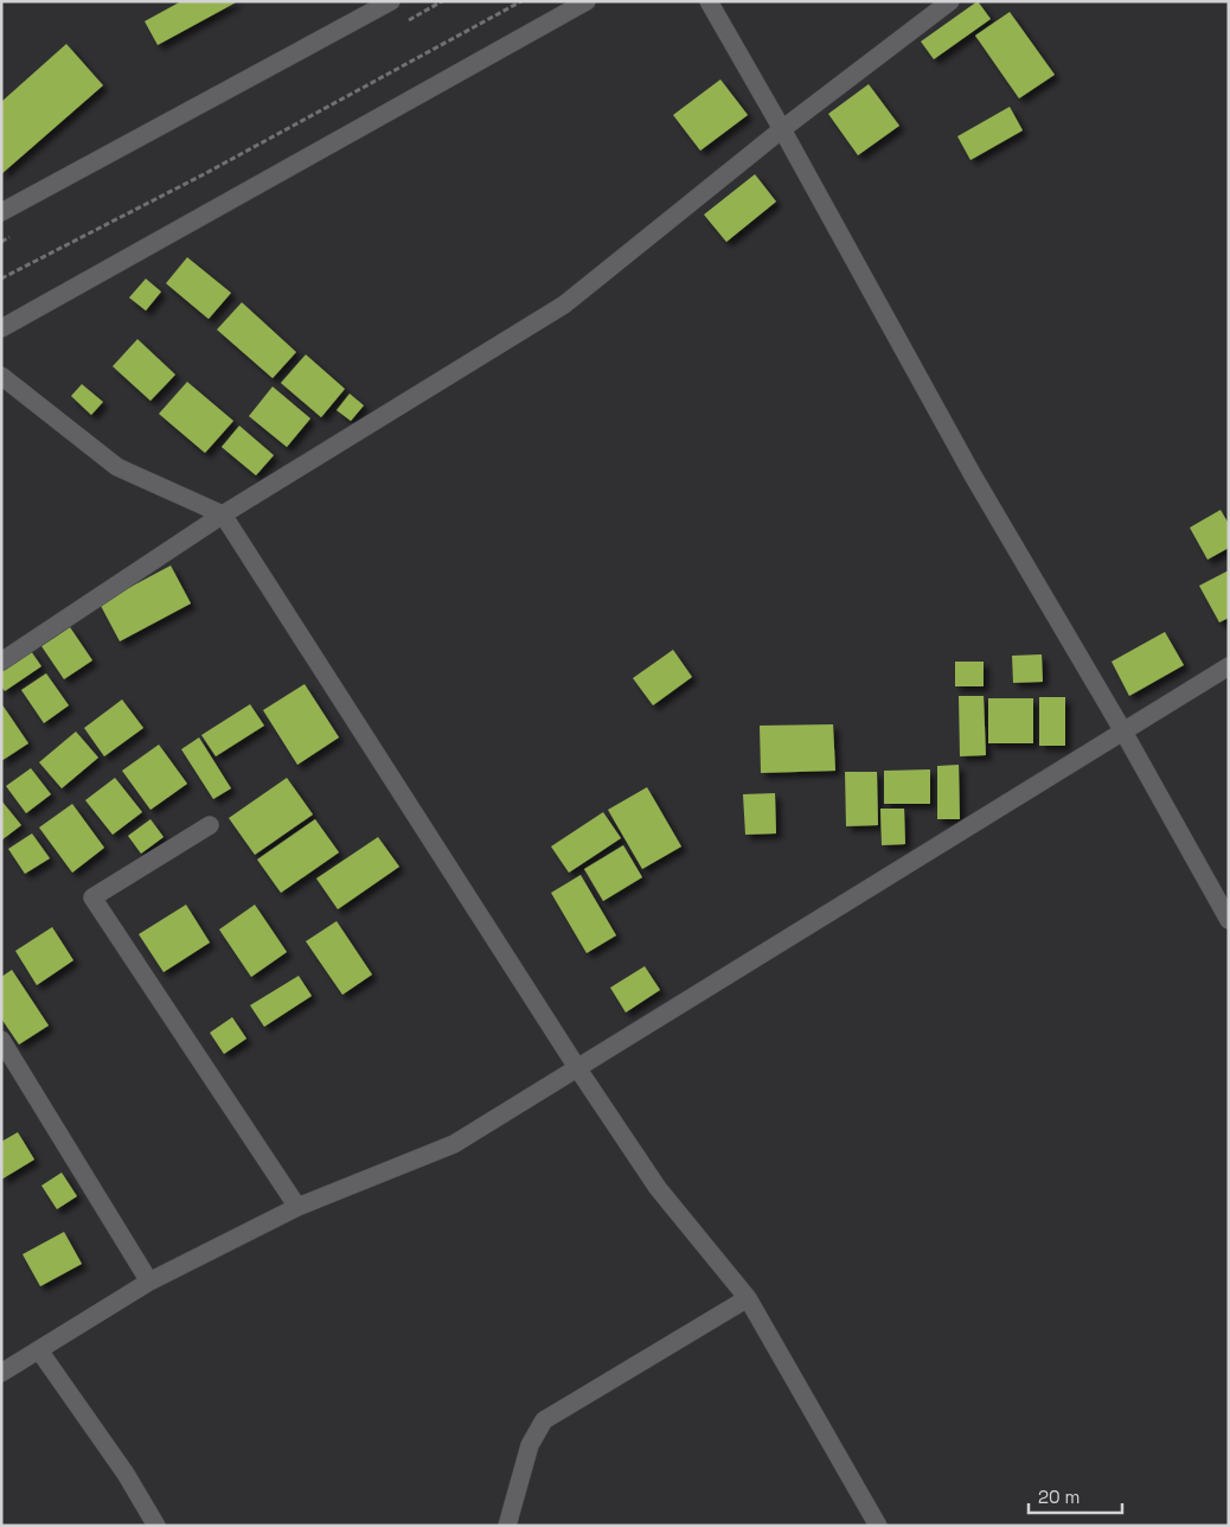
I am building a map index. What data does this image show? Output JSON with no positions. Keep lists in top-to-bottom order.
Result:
{
  "scale_bar": "20 m"
}
